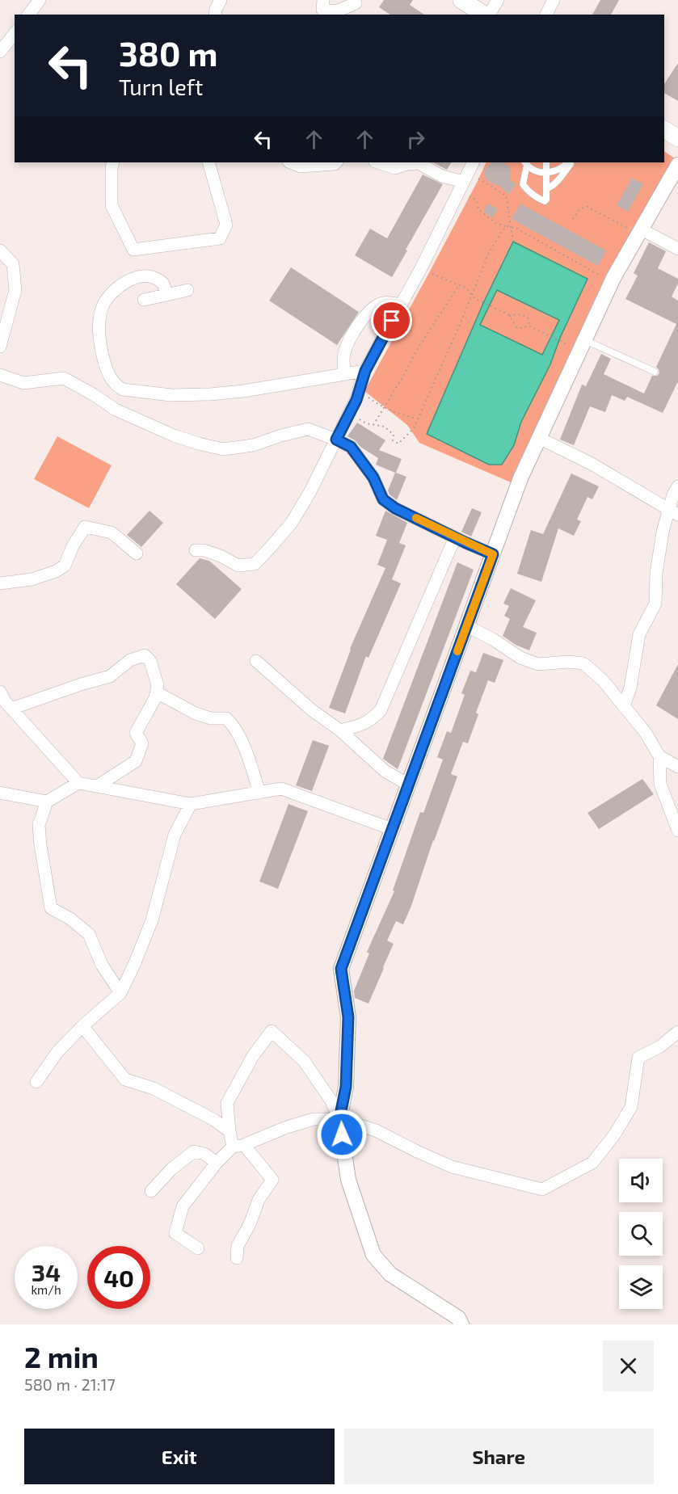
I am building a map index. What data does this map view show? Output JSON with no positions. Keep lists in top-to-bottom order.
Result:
{
  "page": {
    "turn": ["380 m", "Turn left"],
    "speed": "34 km/h",
    "limit": "40",
    "heading": ["2 min", "580 m · 21:17"],
    "buttons": ["Exit", "Share"]
  }
}
